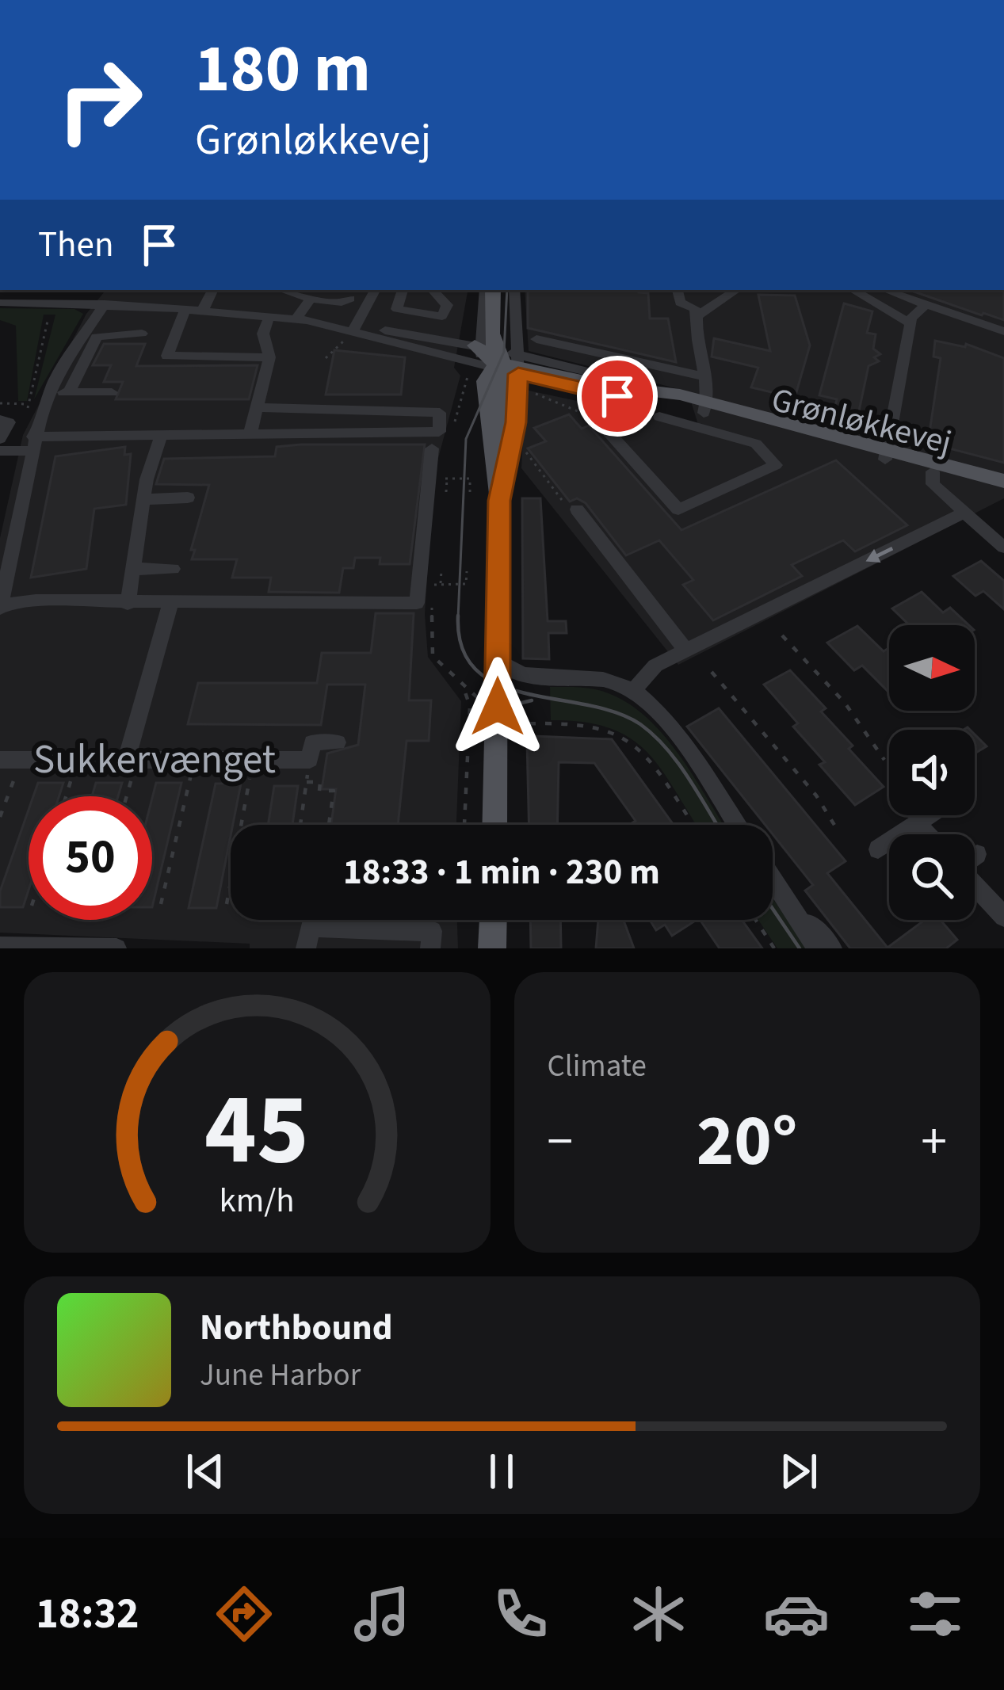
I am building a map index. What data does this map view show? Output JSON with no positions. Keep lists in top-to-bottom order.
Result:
{
  "streets": {
    "main road": ["Grønløkkevej"],
    "street": ["Sukkervænget"]
  },
  "north": "right",
  "page": {
    "turn": ["180 m", "Grønløkkevej"],
    "then": "Then",
    "limit": "50",
    "trip": "18:33 · 1 min · 230 m",
    "tile": "Climate",
    "heat": ["−", "20°", "+"],
    "song": ["Northbound", "June Harbor"],
    "tabs": "18:32",
    "gauge": ["45", "km/h"]
  }
}
